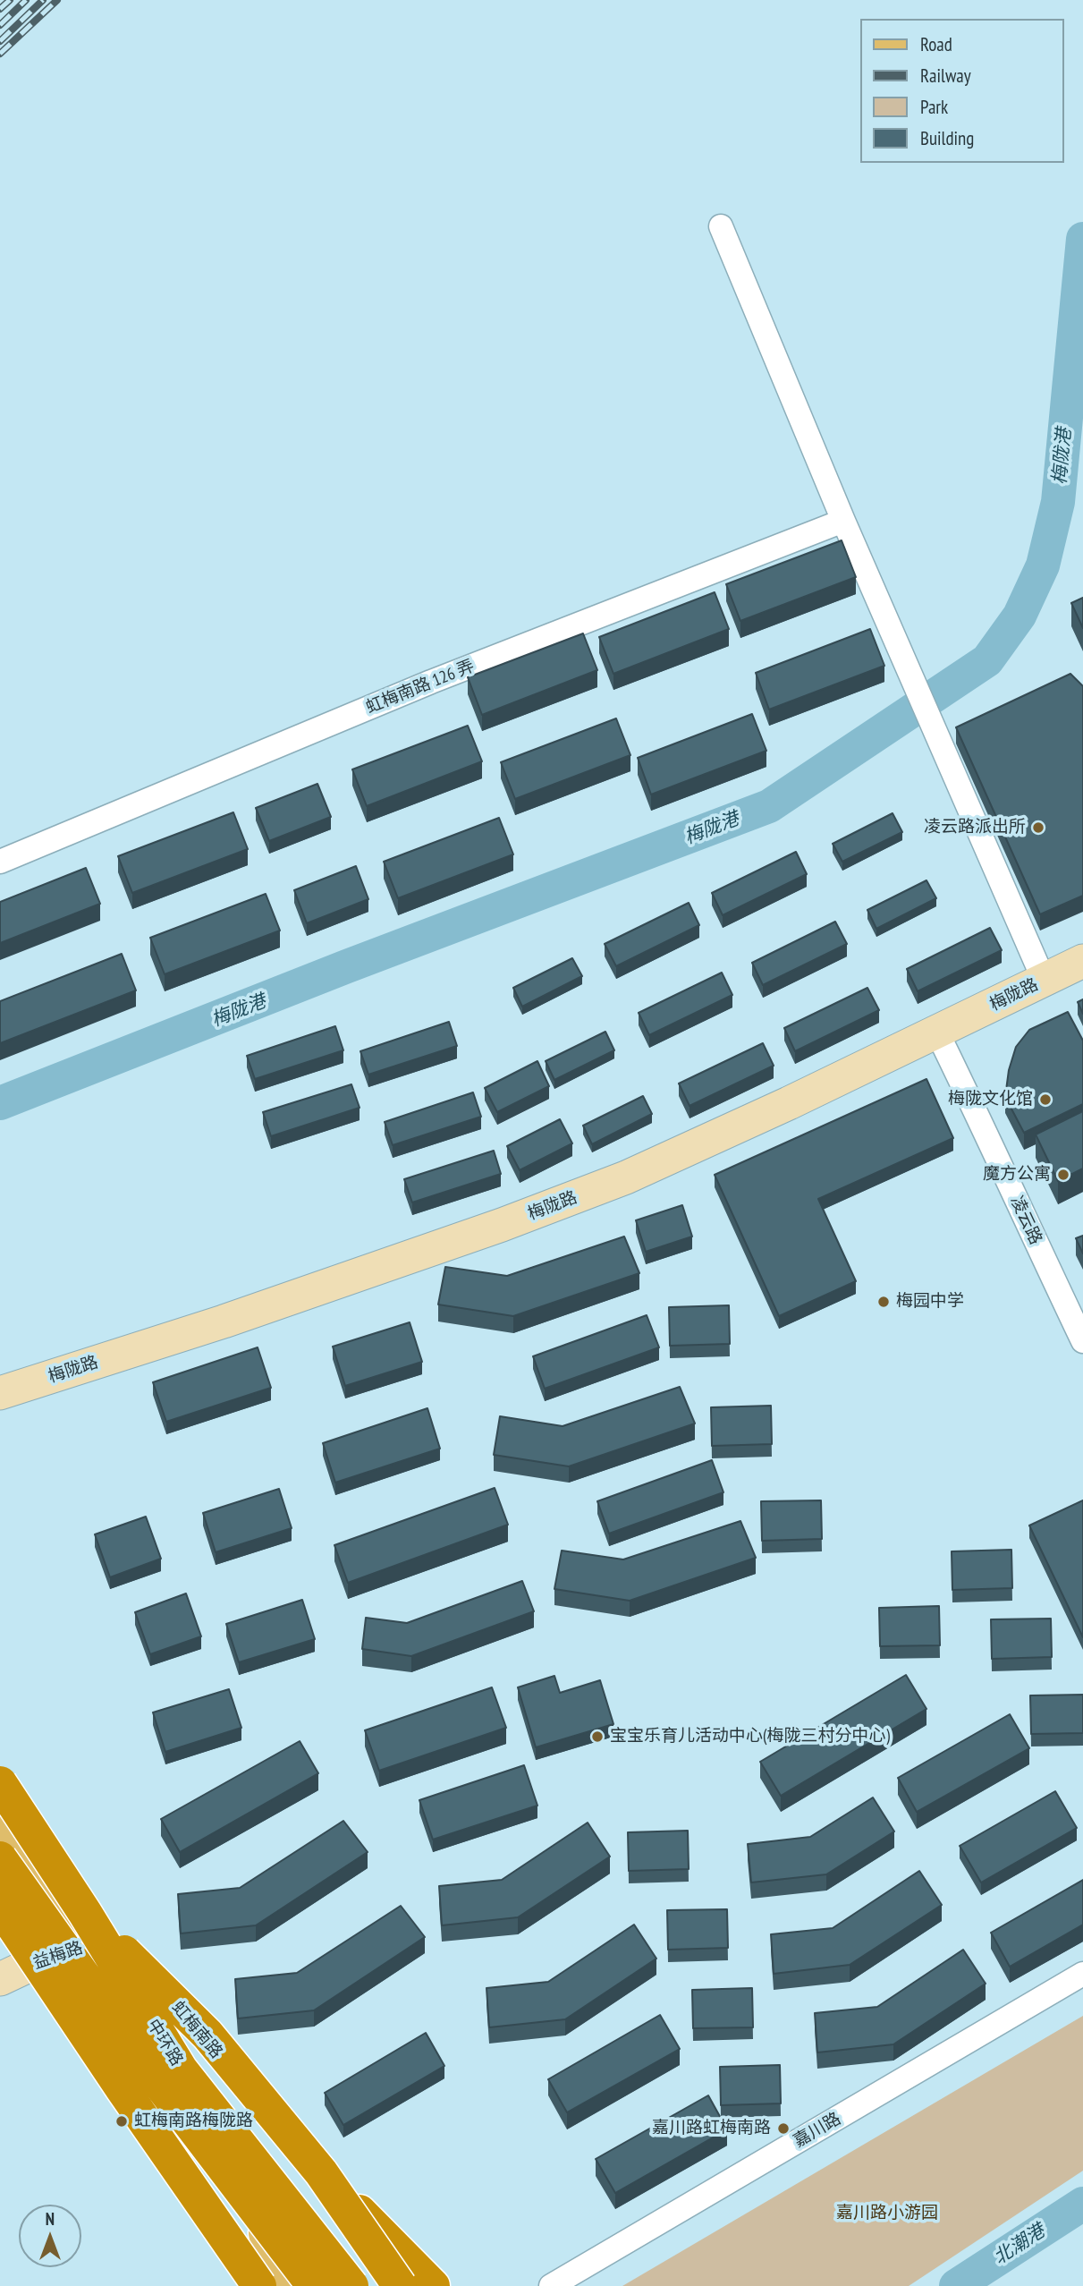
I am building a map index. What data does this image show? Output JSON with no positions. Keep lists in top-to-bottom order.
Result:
{
  "streets": {
    "highway": ["中环路"],
    "main road": ["虹梅南路"],
    "street": [
      "虹梅南路 126 弄",
      "梅陇路",
      "凌云路",
      "益梅路",
      "嘉川路"
    ]
  },
  "crossings": [
    ["梅陇路", "凌云路"],
    ["益梅路", "虹梅南路"],
    ["虹梅南路", "中环路"]
  ],
  "water": ["梅陇港", "北潮港"],
  "parks": ["嘉川路小游园"],
  "places": [
    "凌云路派出所",
    "梅陇文化馆",
    "魔方公寓",
    "梅园中学",
    "宝宝乐育儿活动中心(梅陇三村分中心)",
    "虹梅南路梅陇路",
    "嘉川路虹梅南路"
  ],
  "legend": [
    "Road",
    "Railway",
    "Park",
    "Building"
  ],
  "north": "top"
}
